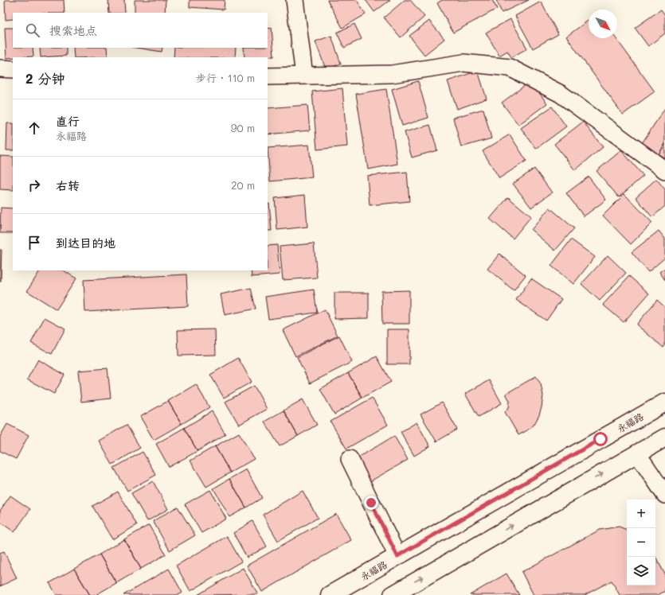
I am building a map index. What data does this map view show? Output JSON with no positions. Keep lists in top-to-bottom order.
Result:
{
  "streets": {
    "street": ["永福路"]
  },
  "north": "bottom right",
  "page": {
    "search": "搜索地点",
    "heading": ["2 分钟", "步行 · 110 m"],
    "list": [
      ["直行", "永福路", "90 m"],
      ["右转", "20 m"],
      "到达目的地"
    ],
    "map_buttons": ["+", "−"]
  }
}
